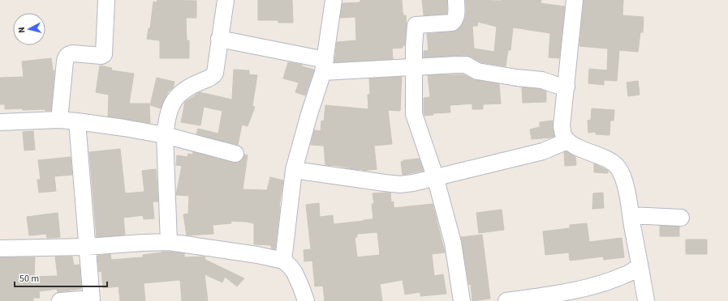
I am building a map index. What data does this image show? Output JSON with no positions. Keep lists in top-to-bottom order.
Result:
{
  "scale_bar": "50 m",
  "north": "left"
}
